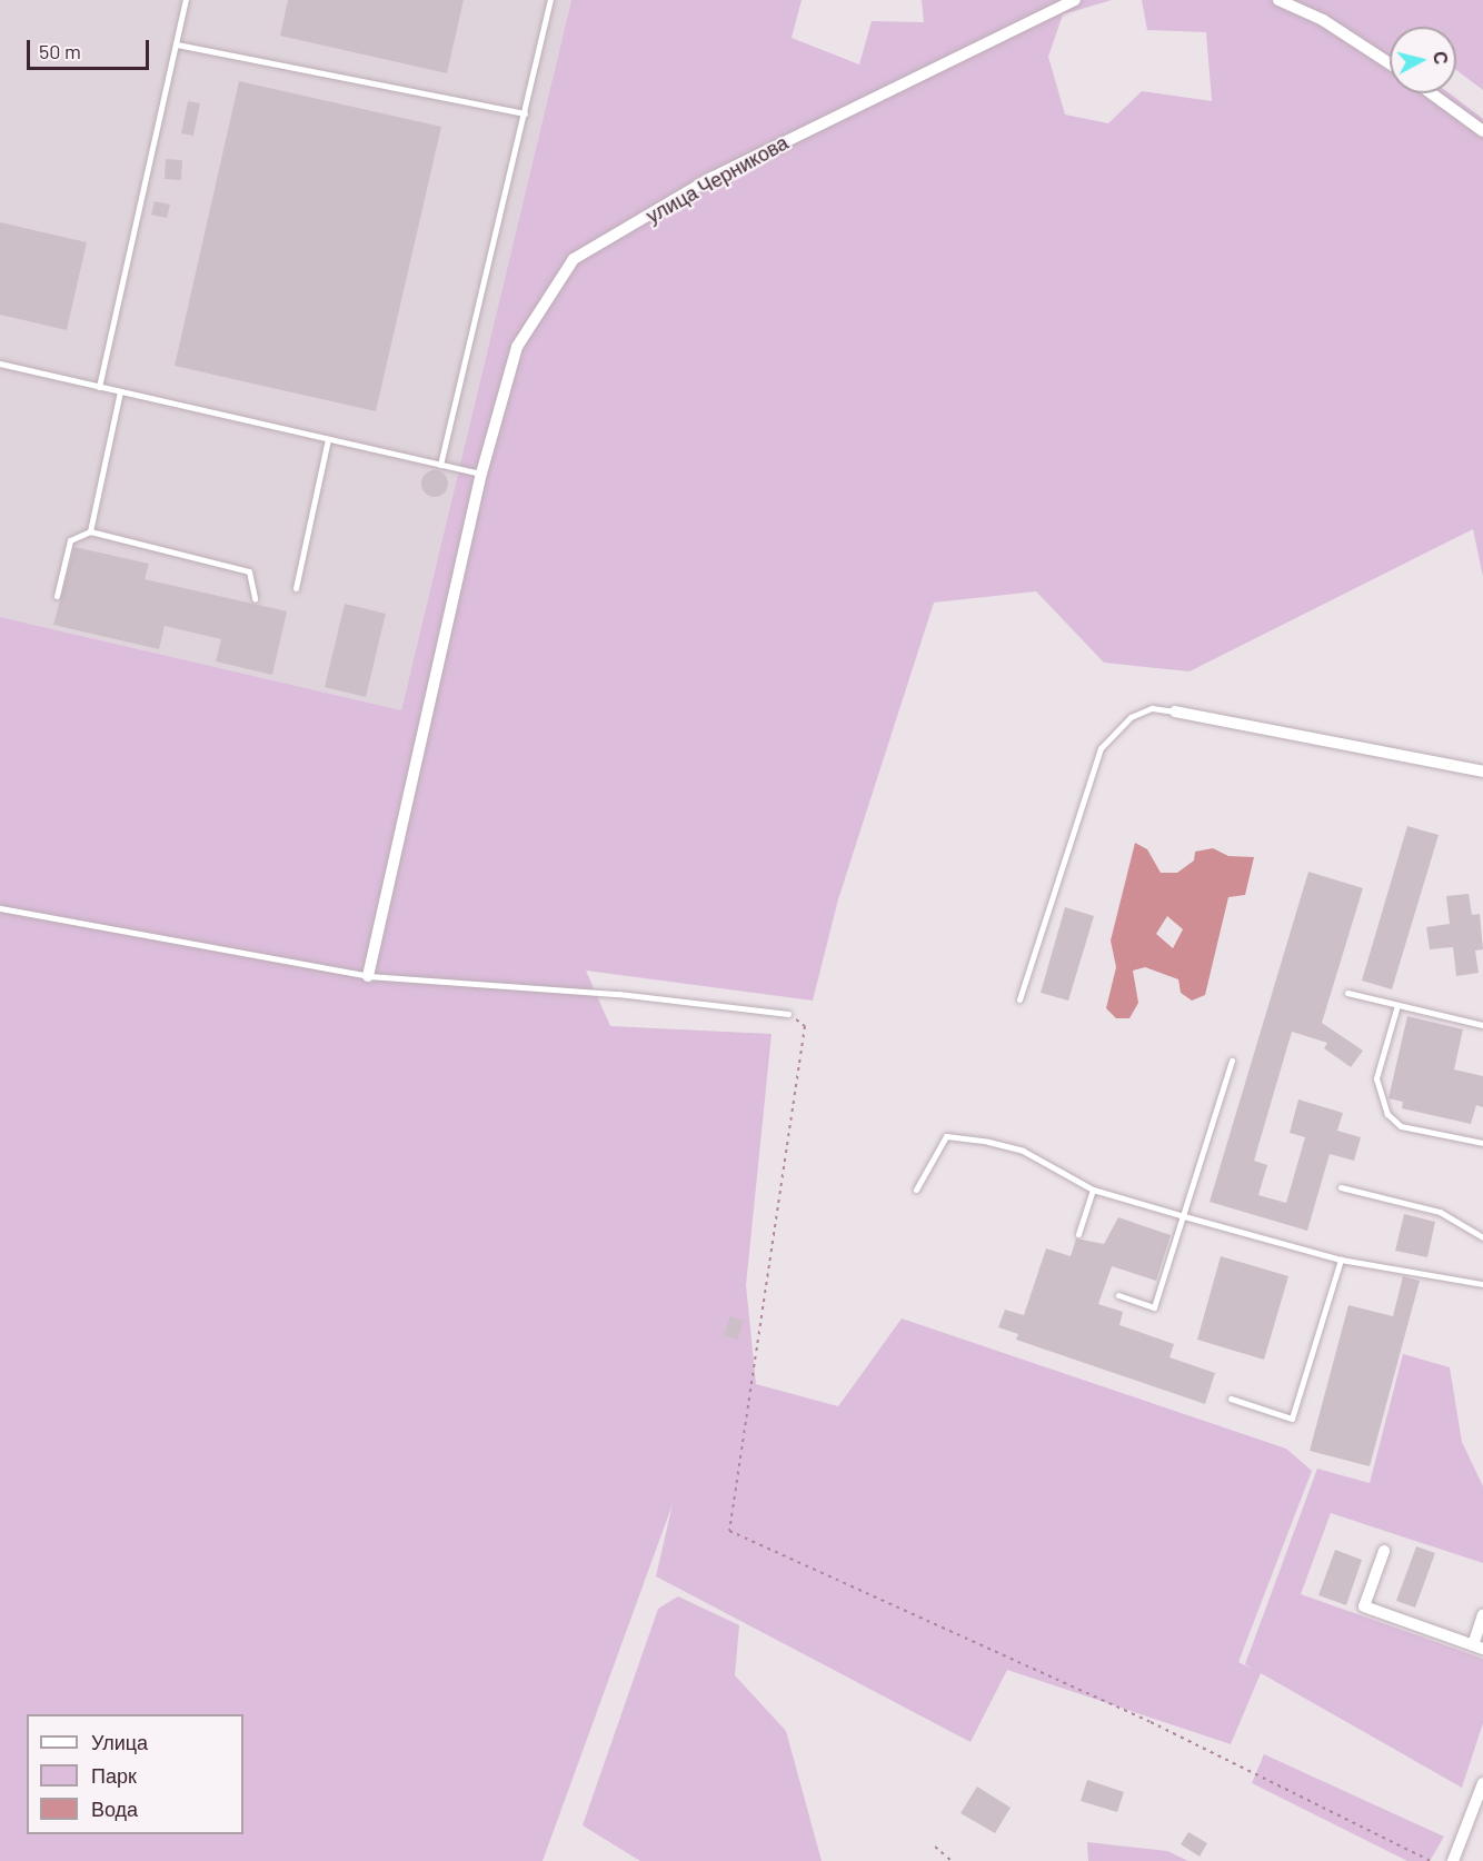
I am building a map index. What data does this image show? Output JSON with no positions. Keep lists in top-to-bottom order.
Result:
{
  "streets": {
    "street": ["улица Черникова"]
  },
  "legend": ["Улица", "Парк", "Вода"],
  "scale_bar": "50 m",
  "north": "right"
}
